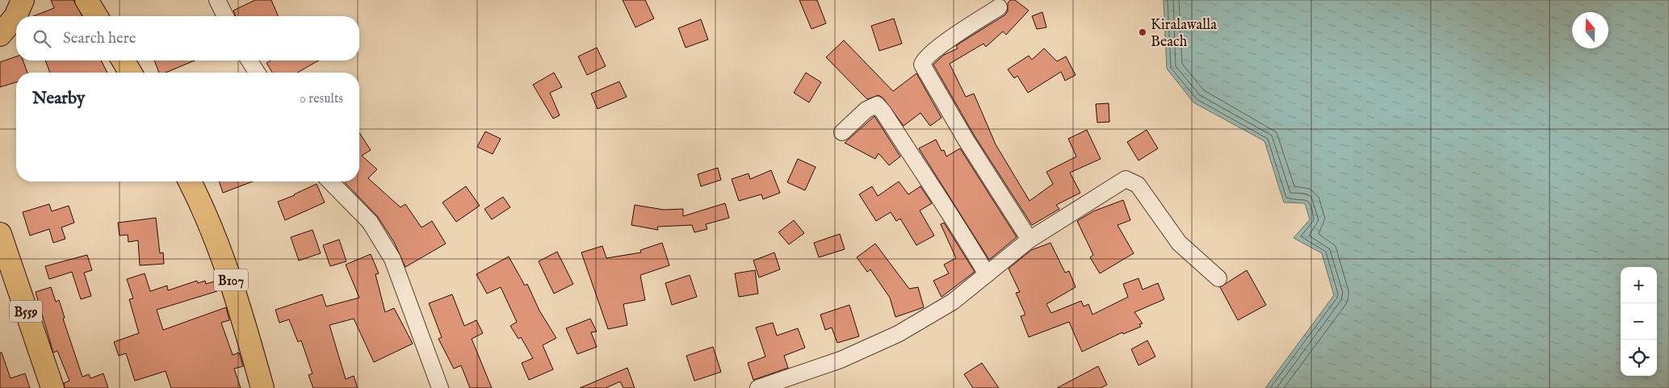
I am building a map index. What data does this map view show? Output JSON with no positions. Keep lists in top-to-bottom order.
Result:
{
  "streets": {
    "main road": ["B107", "B559"]
  },
  "places": ["Kiralawalla Beach"],
  "north": "top",
  "page": {
    "search": "Search here",
    "heading": ["Nearby", "0 results"],
    "map_buttons": ["+", "−"]
  }
}
